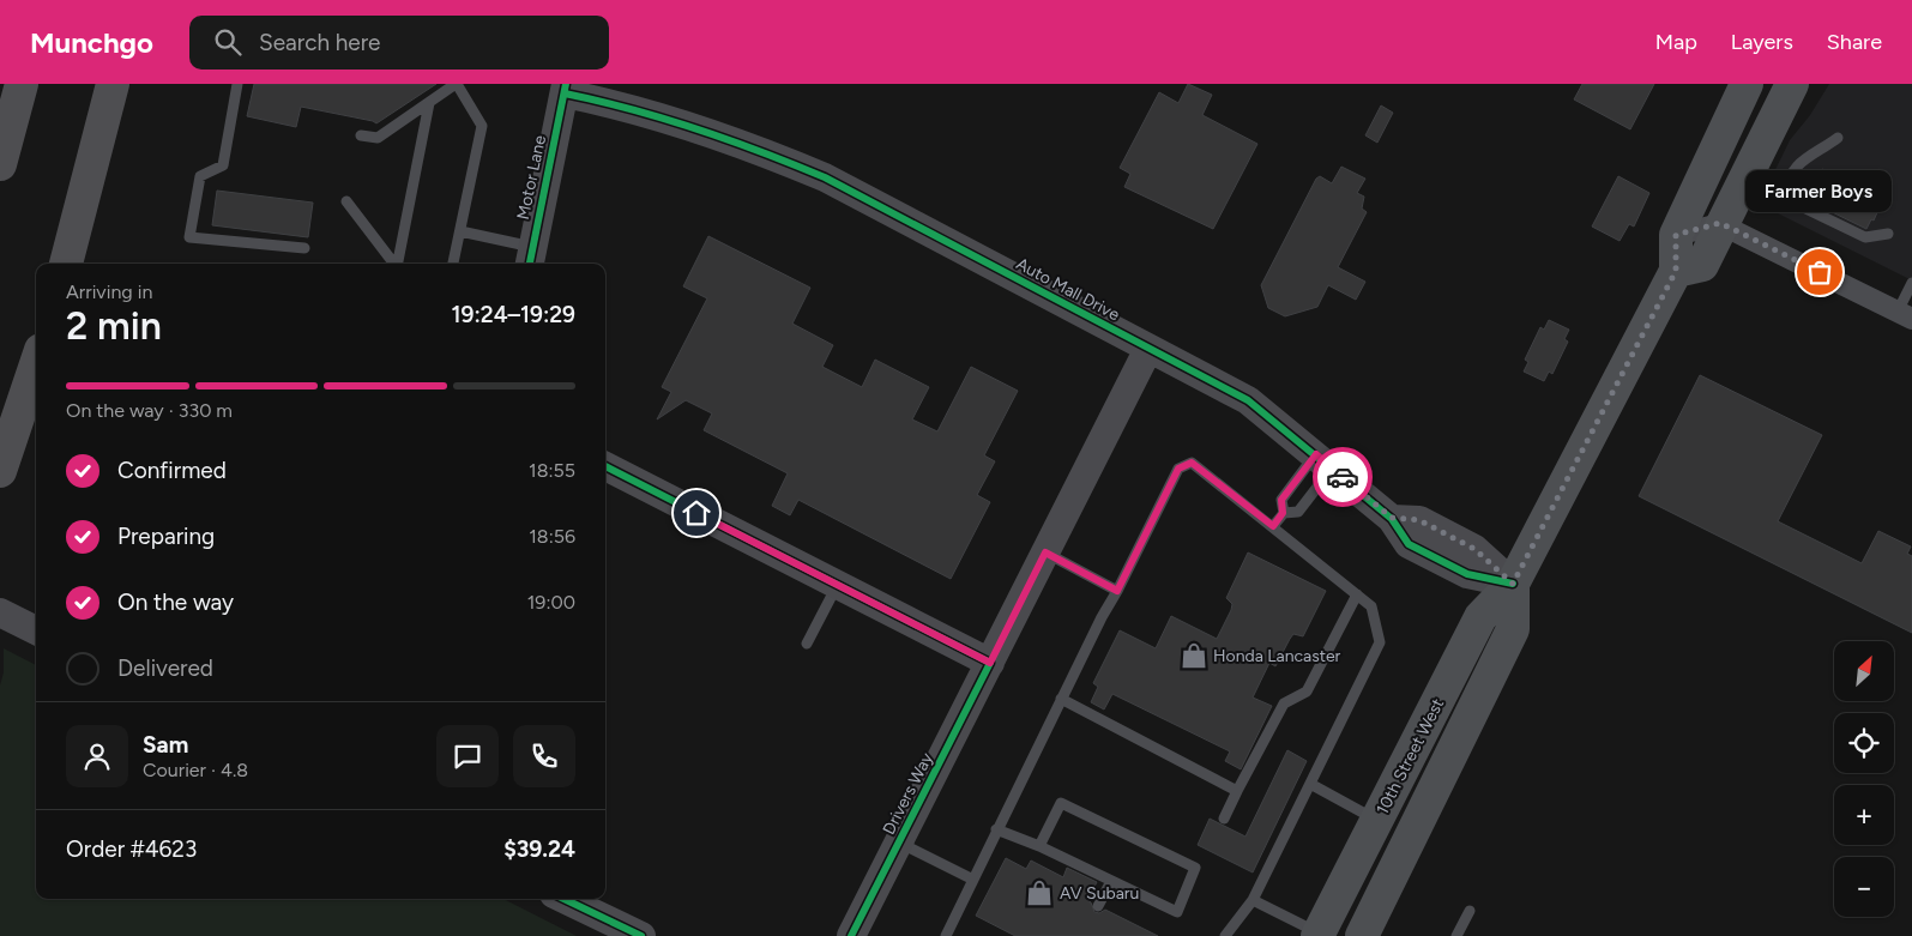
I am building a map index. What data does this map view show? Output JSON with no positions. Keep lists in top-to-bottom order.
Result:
{
  "streets": {
    "main road": ["10th Street West"],
    "street": ["Motor Lane", "Auto Mall Drive", "Drivers Way"]
  },
  "crossings": [
    ["Motor Lane", "Auto Mall Drive"],
    ["Auto Mall Drive", "10th Street West"],
    ["Auto Mall Drive", "Drivers Way"]
  ],
  "places": {
    "other": ["Farmer Boys"],
    "shop": ["Honda Lancaster", "AV Subaru"]
  },
  "north": "top right",
  "page": {
    "header": "Munchgo",
    "search": "Search here",
    "nav": ["Map", "Layers", "Share"],
    "bubble": "Farmer Boys",
    "heading": ["2 min", "Arriving in", "19:24–19:29"],
    "panel": [
      "Sam",
      "Courier · 4.8",
      "Order #4623",
      "$39.24"
    ],
    "bar": "On the way · 330 m",
    "list": [
      ["Confirmed", "18:55"],
      ["Preparing", "18:56"],
      ["On the way", "19:00"],
      "Delivered"
    ],
    "map_buttons": ["+", "−"]
  }
}
